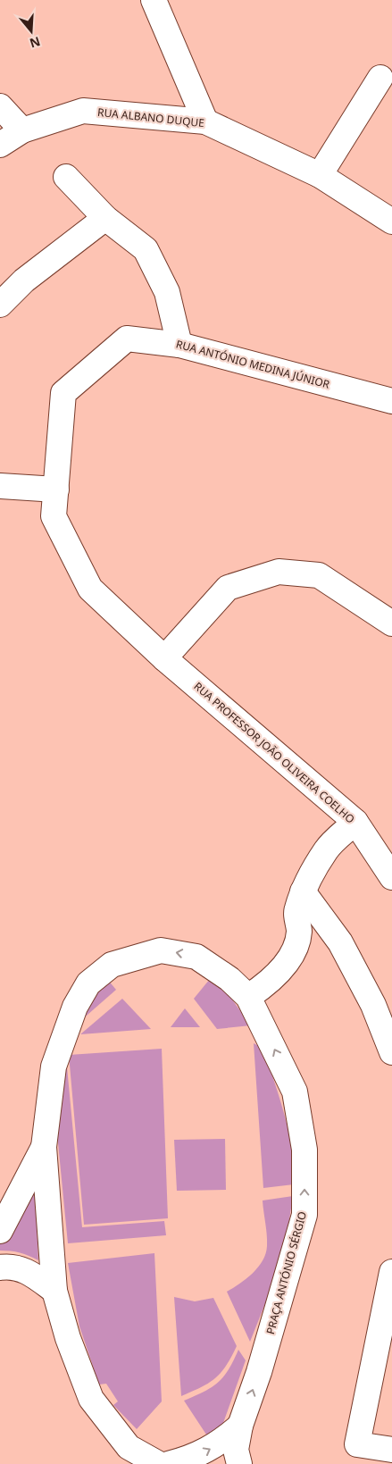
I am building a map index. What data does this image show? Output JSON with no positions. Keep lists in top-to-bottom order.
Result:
{
  "streets": {
    "street": [
      "RUA ALBANO DUQUE",
      "RUA ANTÓNIO MEDINA JÚNIOR",
      "RUA PROFESSOR JOÃO OLIVEIRA COELHO",
      "PRAÇA ANTÓNIO SÉRGIO"
    ]
  },
  "crossings": [
    ["RUA ANTÓNIO MEDINA JÚNIOR", "RUA PROFESSOR JOÃO OLIVEIRA COELHO"]
  ],
  "north": "bottom"
}
